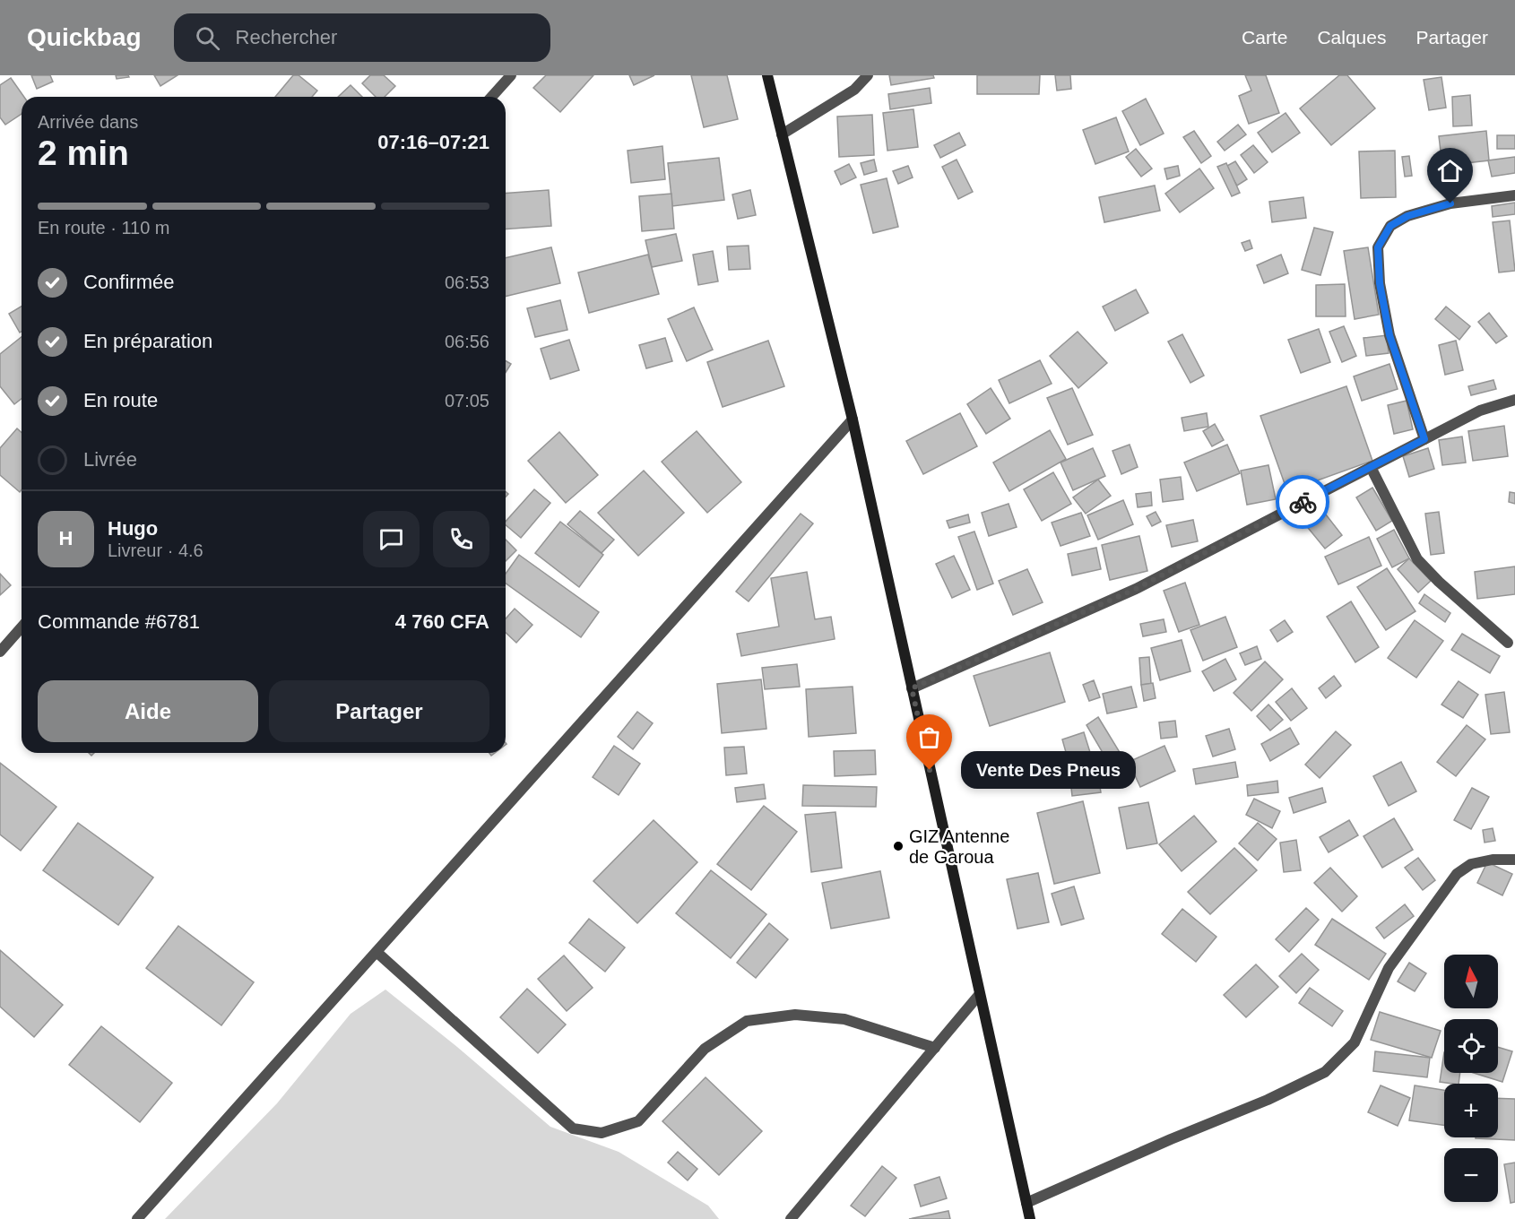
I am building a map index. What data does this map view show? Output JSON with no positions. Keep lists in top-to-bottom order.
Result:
{
  "places": ["Vente Des Pneus", "GIZ Antenne de Garoua"],
  "north": "top",
  "page": {
    "header": "Quickbag",
    "search": "Rechercher",
    "nav": ["Carte", "Calques", "Partager"],
    "heading": ["2 min", "Arrivée dans", "07:16–07:21"],
    "panel": [
      "Hugo",
      "Livreur · 4.6",
      "Commande #6781",
      "4 760 CFA"
    ],
    "bar": "En route · 110 m",
    "list": [
      ["Confirmée", "06:53"],
      ["En préparation", "06:56"],
      ["En route", "07:05"],
      "Livrée"
    ],
    "round": "H",
    "buttons": ["Aide", "Partager"],
    "bubble": "Vente Des Pneus",
    "map_buttons": ["+", "−"]
  }
}
